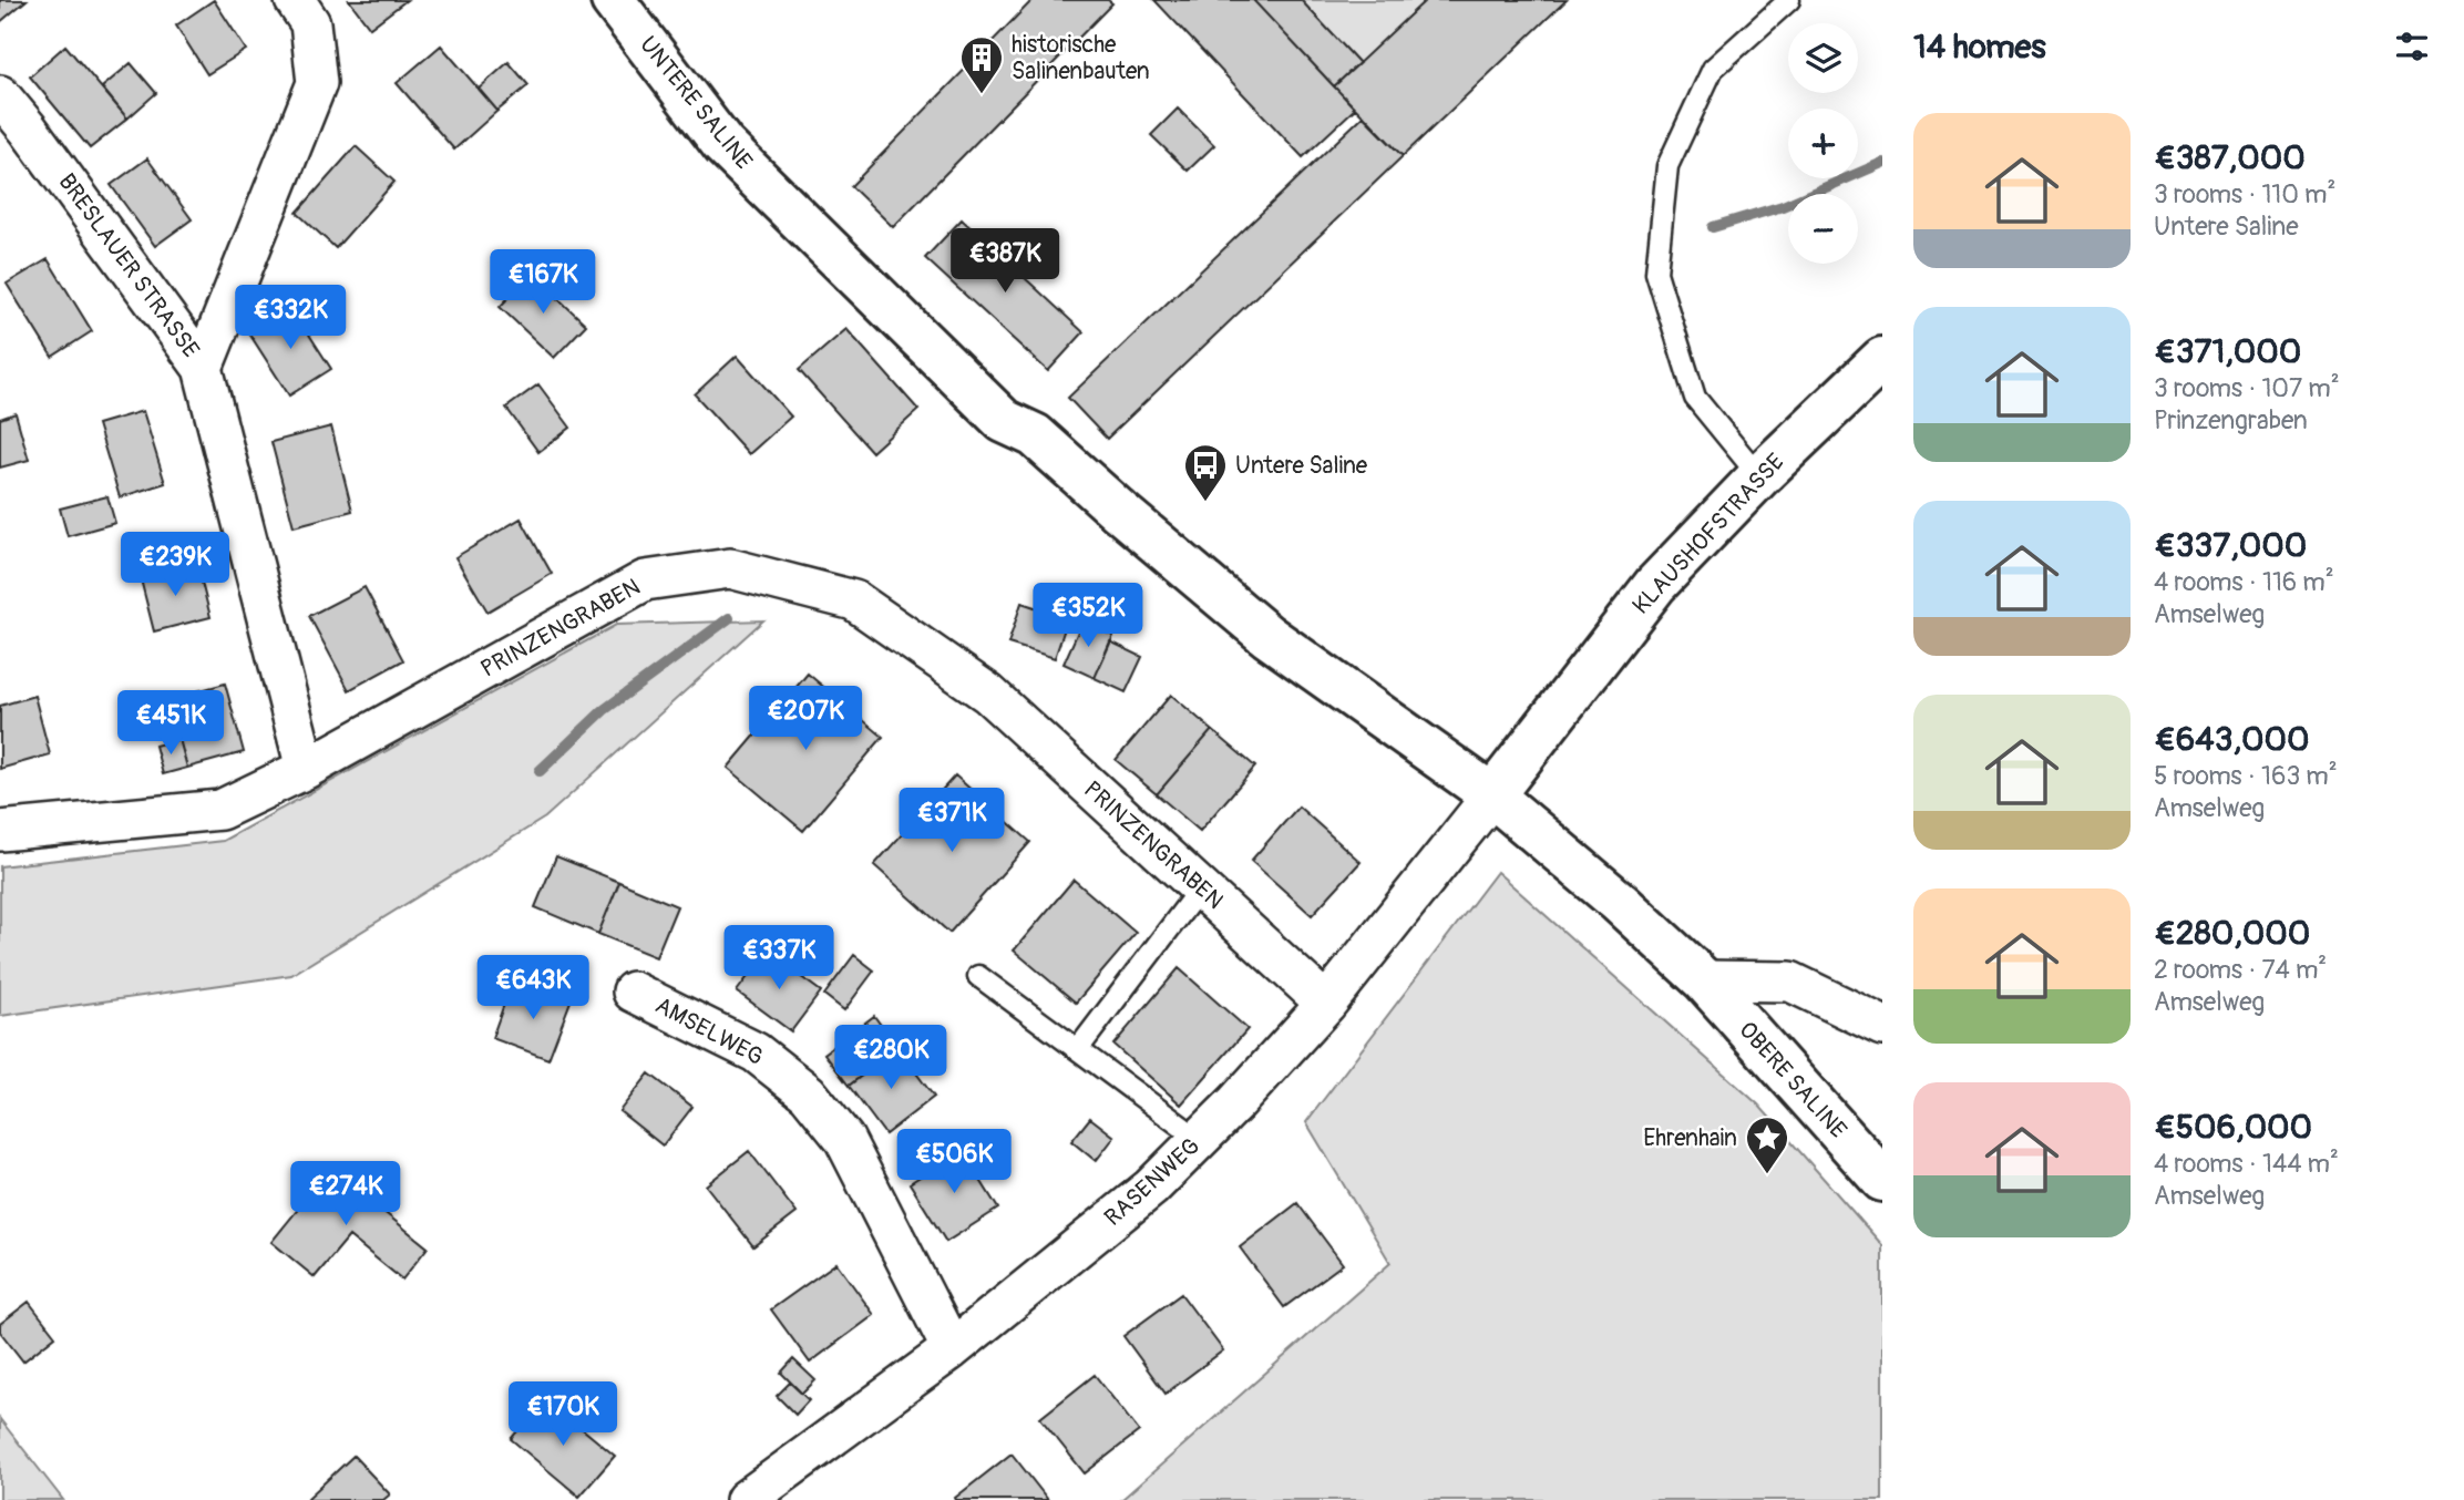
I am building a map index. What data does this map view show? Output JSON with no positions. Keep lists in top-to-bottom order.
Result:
{
  "streets": {
    "main road": ["UNTERE SALINE", "KLAUSHOFSTRASSE", "OBERE SALINE"],
    "street": [
      "BRESLAUER STRASSE",
      "PRINZENGRABEN",
      "AMSELWEG",
      "RASENWEG"
    ]
  },
  "crossings": [
    ["UNTERE SALINE", "KLAUSHOFSTRASSE"],
    ["UNTERE SALINE", "OBERE SALINE"],
    ["UNTERE SALINE", "RASENWEG"],
    ["BRESLAUER STRASSE", "PRINZENGRABEN"],
    ["KLAUSHOFSTRASSE", "RASENWEG"],
    ["PRINZENGRABEN", "RASENWEG"],
    ["AMSELWEG", "RASENWEG"]
  ],
  "places": {
    "building": ["historische Salinenbauten"],
    "bus stop": ["Untere Saline"],
    "place": ["Ehrenhain"]
  },
  "page": {
    "heading": "14 homes",
    "map_buttons": ["+", "−"],
    "list": [
      {
        "name": "€387,000",
        "note": "3 rooms · 110 m² · Untere Saline"
      },
      {
        "name": "€371,000",
        "note": "3 rooms · 107 m² · Prinzengraben"
      },
      {
        "name": "€337,000",
        "note": "4 rooms · 116 m² · Amselweg"
      },
      {
        "name": "€643,000",
        "note": "5 rooms · 163 m² · Amselweg"
      },
      {
        "name": "€280,000",
        "note": "2 rooms · 74 m² · Amselweg"
      },
      {
        "name": "€506,000",
        "note": "4 rooms · 144 m² · Amselweg"
      }
    ],
    "price": [
      "€387K",
      "€167K",
      "€332K",
      "€239K",
      "€352K",
      "€207K",
      "€451K",
      "€371K",
      "€337K",
      "€643K",
      "€280K",
      "€506K",
      "€274K",
      "€170K"
    ]
  }
}
